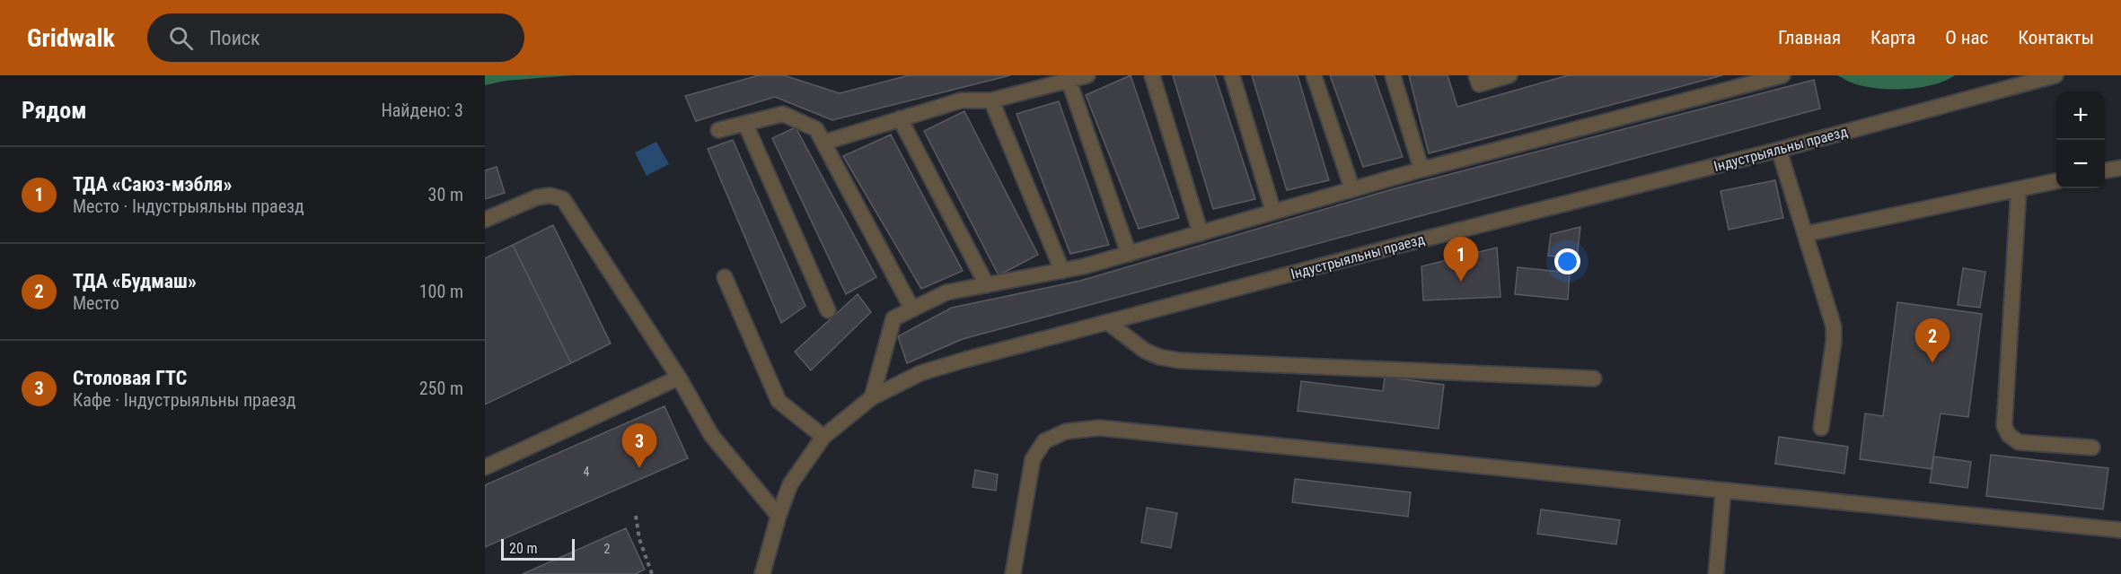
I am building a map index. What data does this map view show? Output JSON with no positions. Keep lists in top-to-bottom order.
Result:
{
  "streets": {
    "street": ["Індустрыяльны праезд"]
  },
  "house_numbers": ["4", "2"],
  "scale_bar": "20 m",
  "page": {
    "header": "Gridwalk",
    "search": "Поиск",
    "nav": [
      "Главная",
      "Карта",
      "О нас",
      "Контакты"
    ],
    "heading": ["Рядом", "Найдено: 3"],
    "map_buttons": ["+", "−"],
    "list": [
      {
        "mark": "1",
        "name": "ТДА «Саюз-мэбля»",
        "note": "Место · Індустрыяльны праезд",
        "value": "30 m"
      },
      {
        "mark": "2",
        "name": "ТДА «Будмаш»",
        "note": "Место",
        "value": "100 m"
      },
      {
        "mark": "3",
        "name": "Столовая ГТС",
        "note": "Кафе · Індустрыяльны праезд",
        "value": "250 m"
      }
    ],
    "pins": ["1", "2", "3"],
    "scale": "20 m"
  }
}
